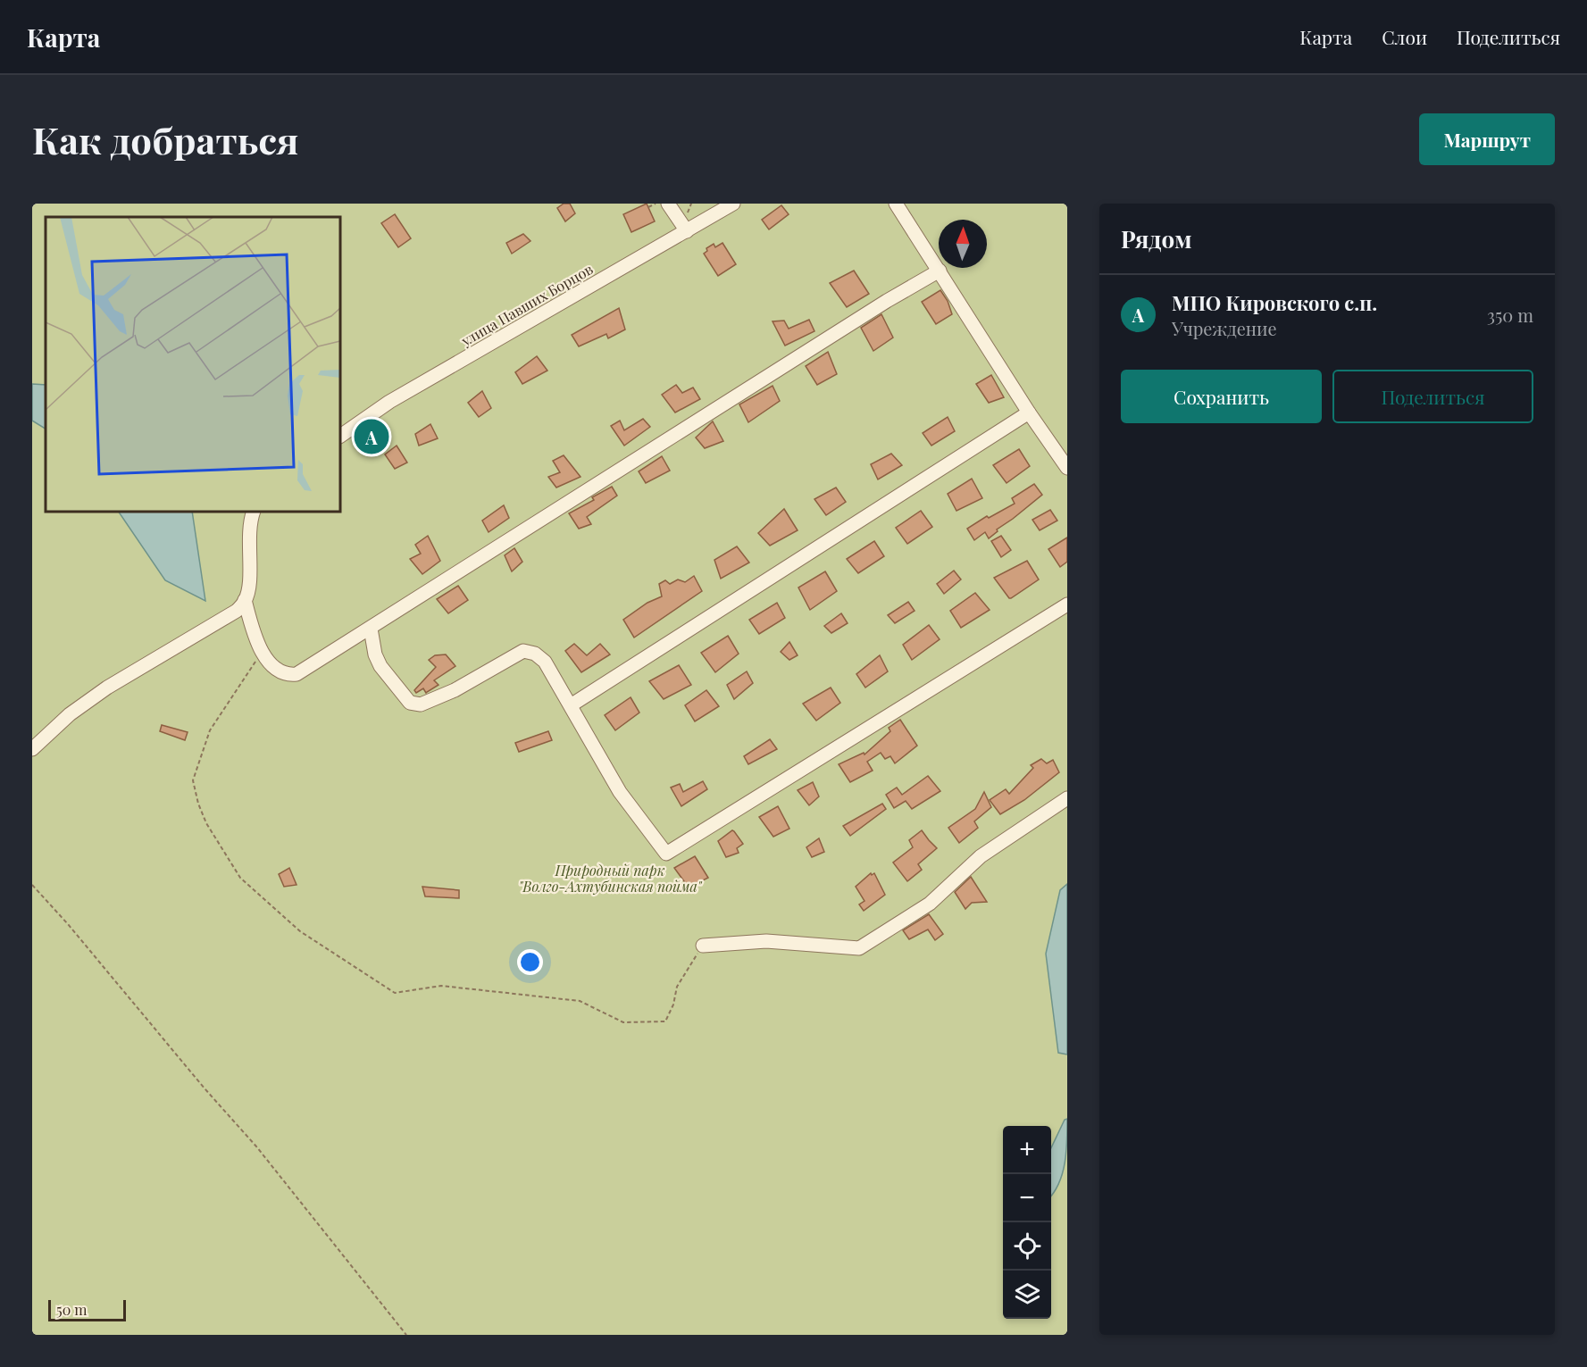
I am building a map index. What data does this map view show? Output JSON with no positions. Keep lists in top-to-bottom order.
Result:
{
  "streets": {
    "street": ["улица Павших Борцов"]
  },
  "parks": ["Природный парк \"Волго-Ахтубинская пойма\""],
  "scale_bar": "50 m",
  "north": "top",
  "page": {
    "header": "Карта",
    "nav": ["Карта", "Слои", "Поделиться"],
    "buttons": [
      "Маршрут",
      ["Сохранить", "Поделиться"]
    ],
    "title": "Как добраться",
    "heading": "Рядом",
    "list": [
      {
        "mark": "A",
        "name": "МПО Кировского с.п.",
        "note": "Учреждение",
        "value": "350 m"
      }
    ],
    "pins": "A",
    "map_buttons": ["+", "−"],
    "scale": "50 m"
  }
}
